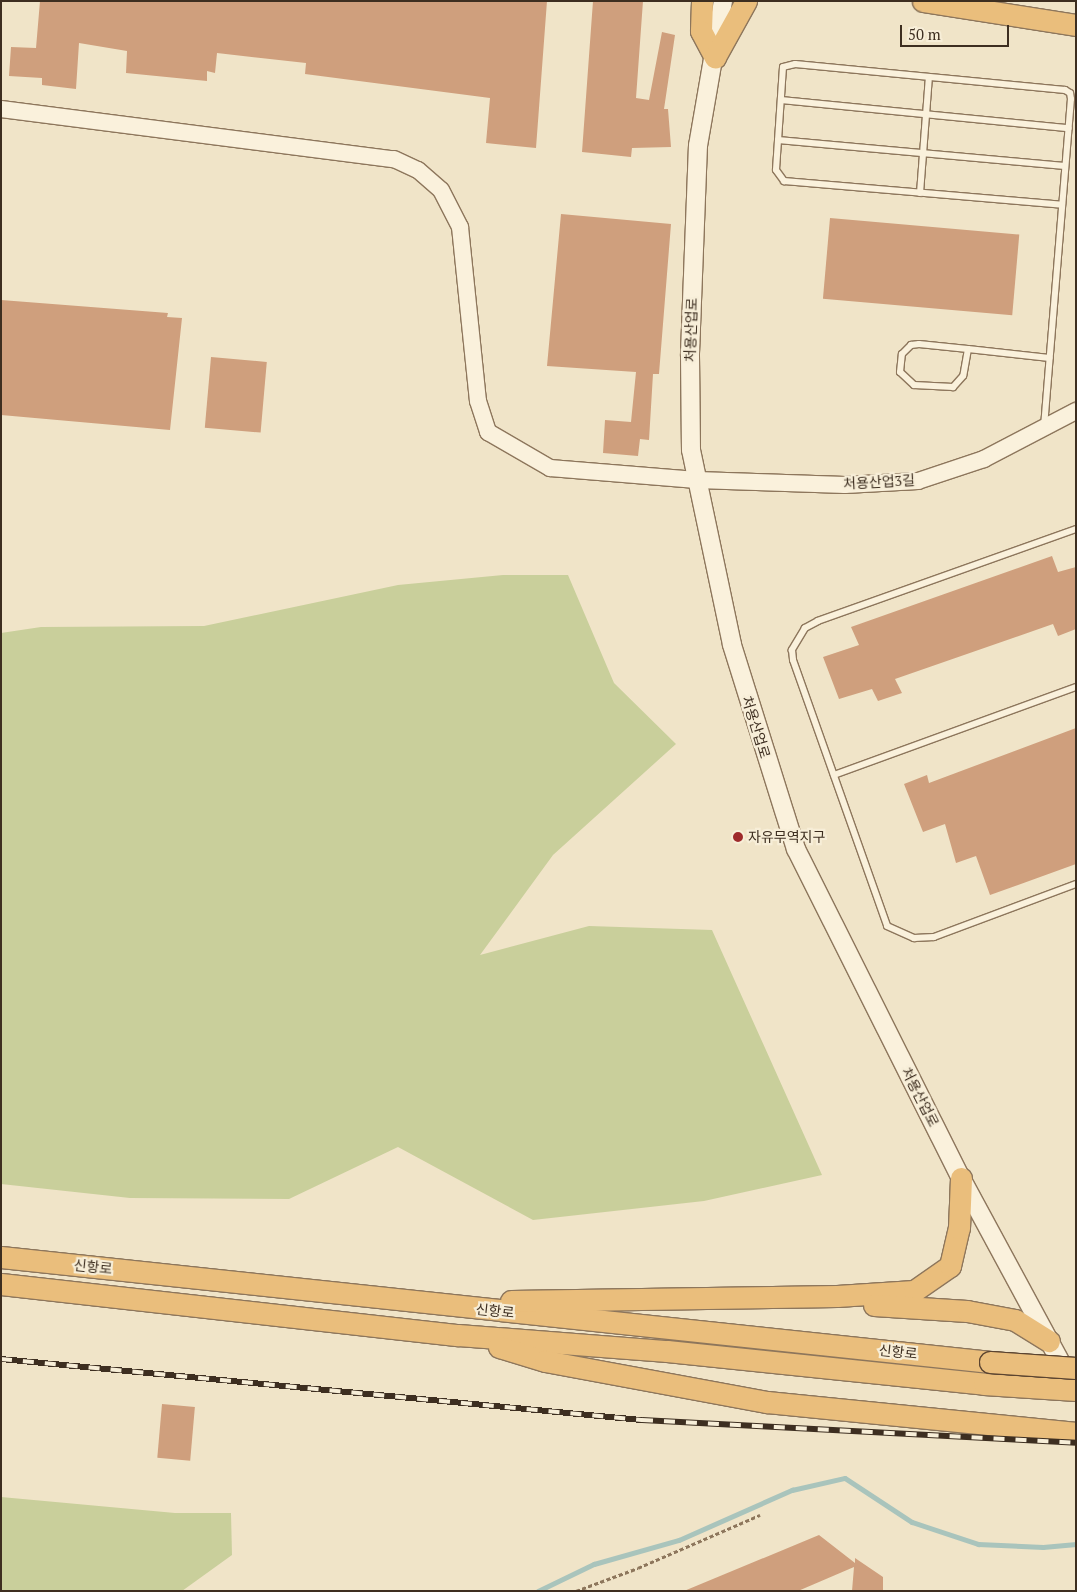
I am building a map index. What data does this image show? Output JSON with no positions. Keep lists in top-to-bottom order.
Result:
{
  "streets": {
    "highway": ["신항로"],
    "main road": ["처용산업로"],
    "street": ["처용산업3길"]
  },
  "crossings": [
    ["처용산업로", "처용산업3길"],
    ["처용산업로", "신항로"]
  ],
  "places": ["자유무역지구"],
  "scale_bar": "50 m"
}
